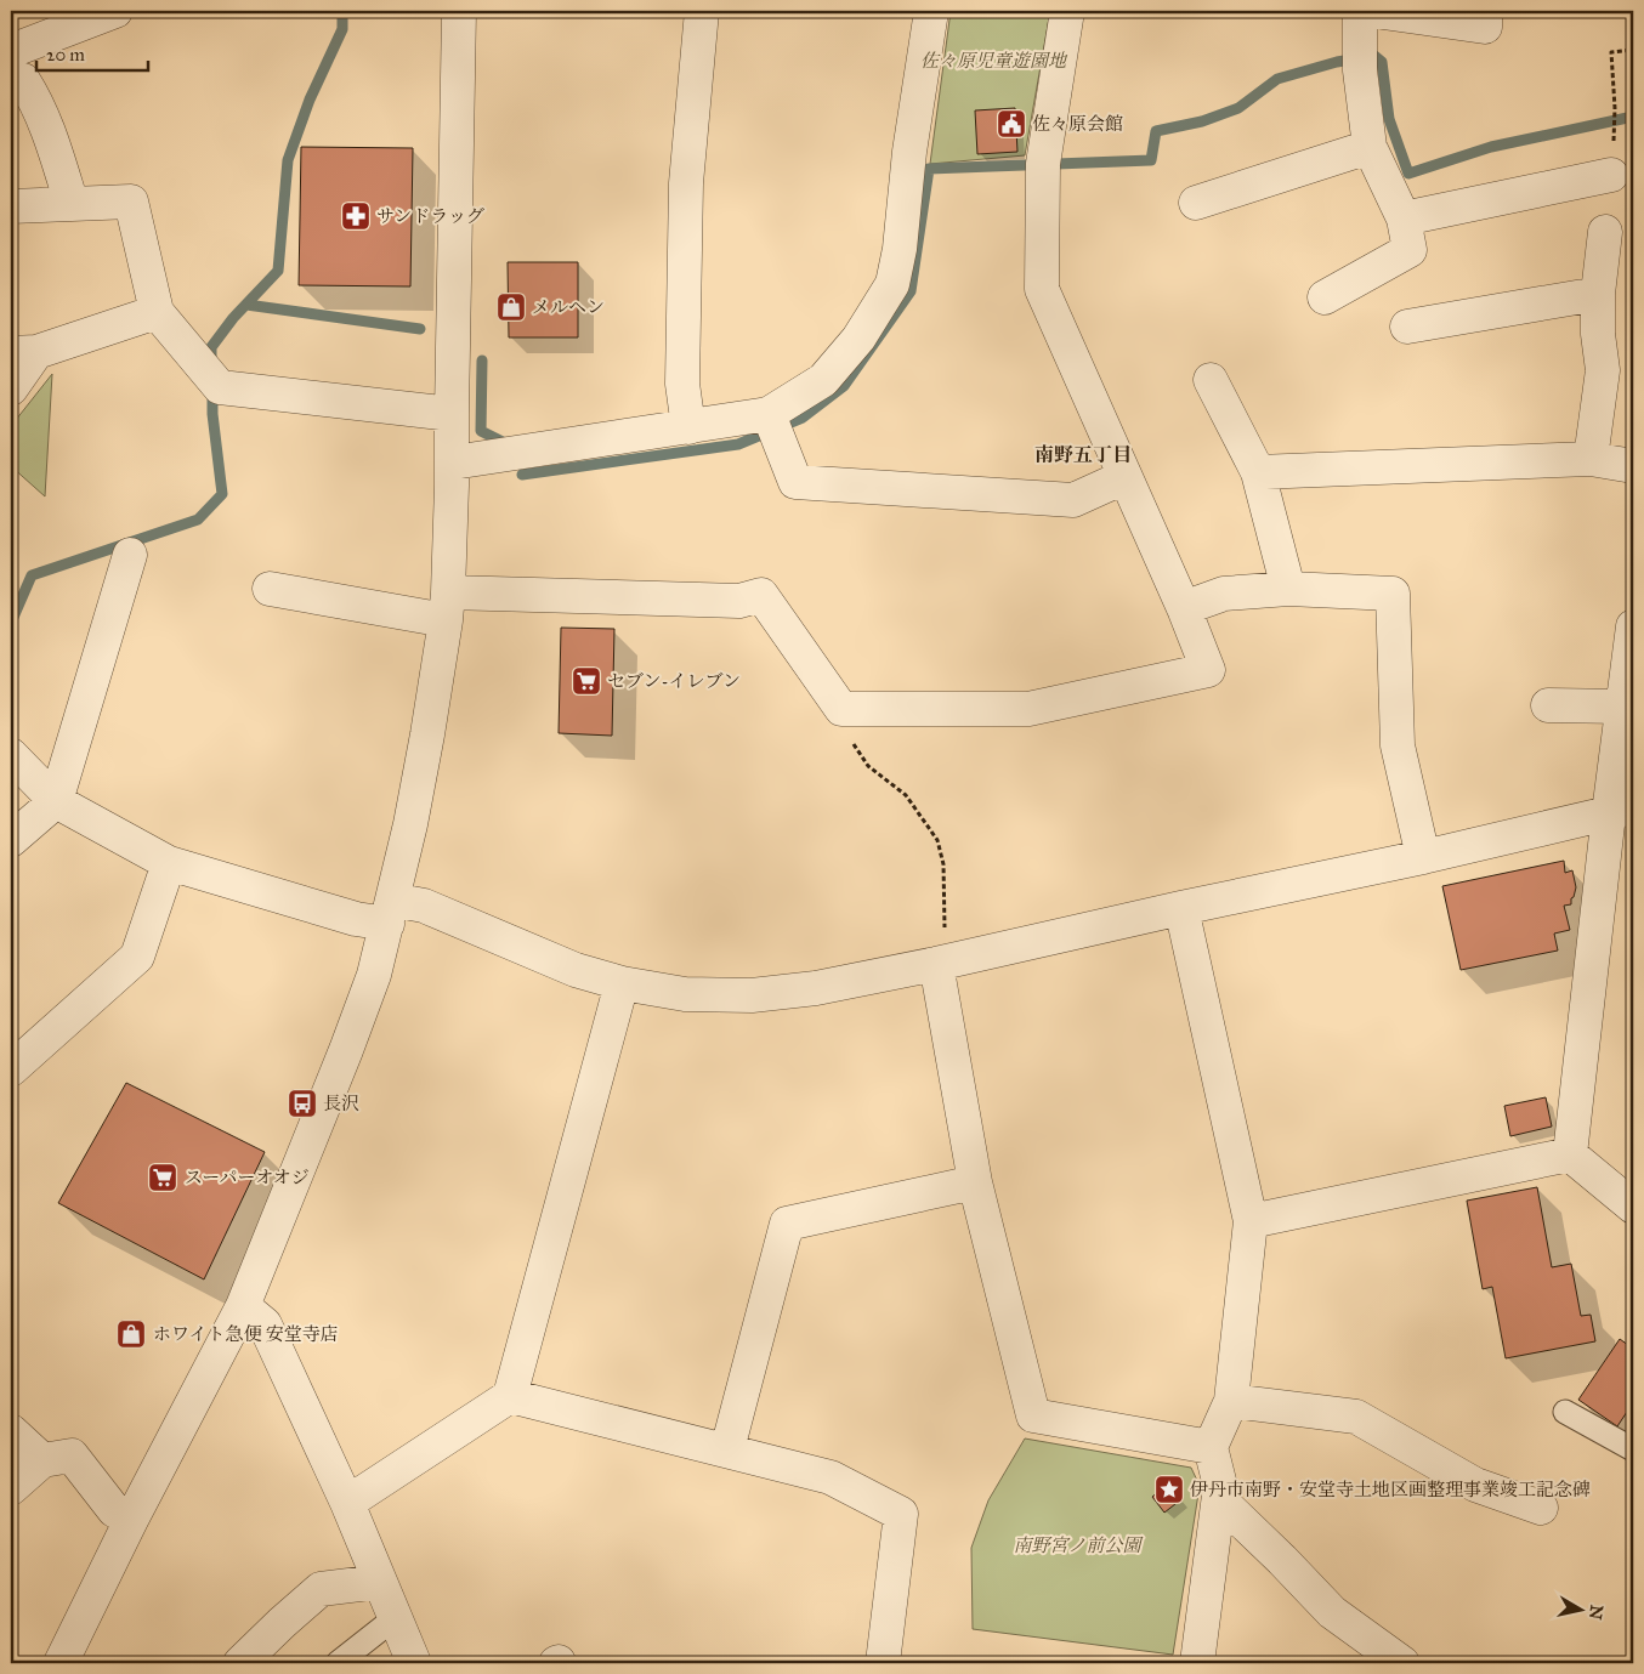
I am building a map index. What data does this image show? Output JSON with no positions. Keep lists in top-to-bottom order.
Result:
{
  "districts": ["南野五丁目"],
  "parks": ["佐々原児童遊園地", "南野宮ノ前公園"],
  "places": {
    "public building": ["佐々原会館"],
    "pharmacy": ["サンドラッグ"],
    "shop": ["メルヘン", "ホワイト急便 安堂寺店"],
    "supermarket": ["セブン-イレブン", "スーパーオオジ"],
    "bus stop": ["長沢"],
    "place": ["伊丹市南野・安堂寺土地区画整理事業竣工記念碑"]
  },
  "scale_bar": "20 m",
  "north": "right"
}
